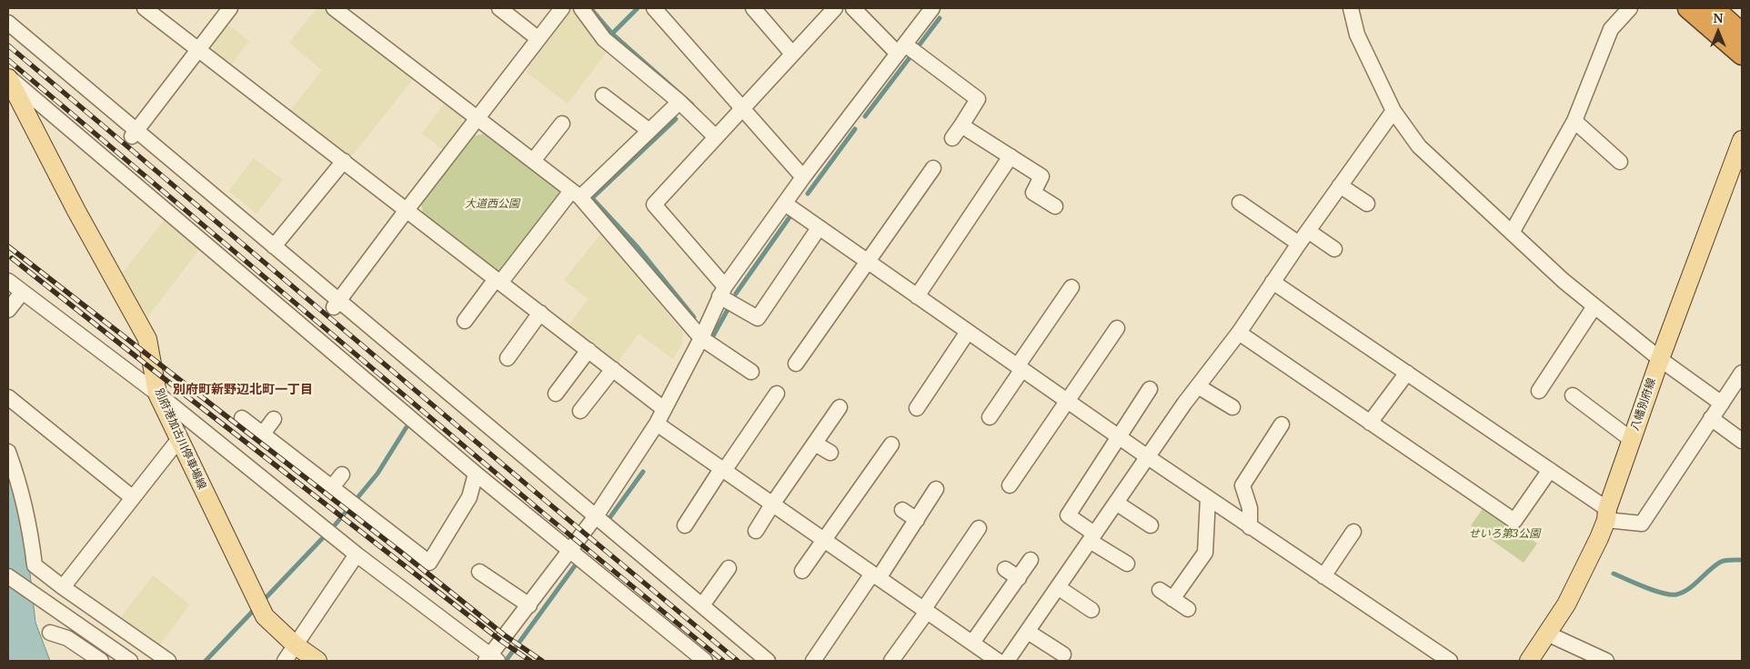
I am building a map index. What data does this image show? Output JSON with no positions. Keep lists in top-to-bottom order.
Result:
{
  "streets": {
    "main road": ["八幡別府線", "別府港加古川停車場線"]
  },
  "districts": ["別府町新野辺北町一丁目"],
  "parks": ["大道西公園", "せいろ第3公園"],
  "north": "top"
}
